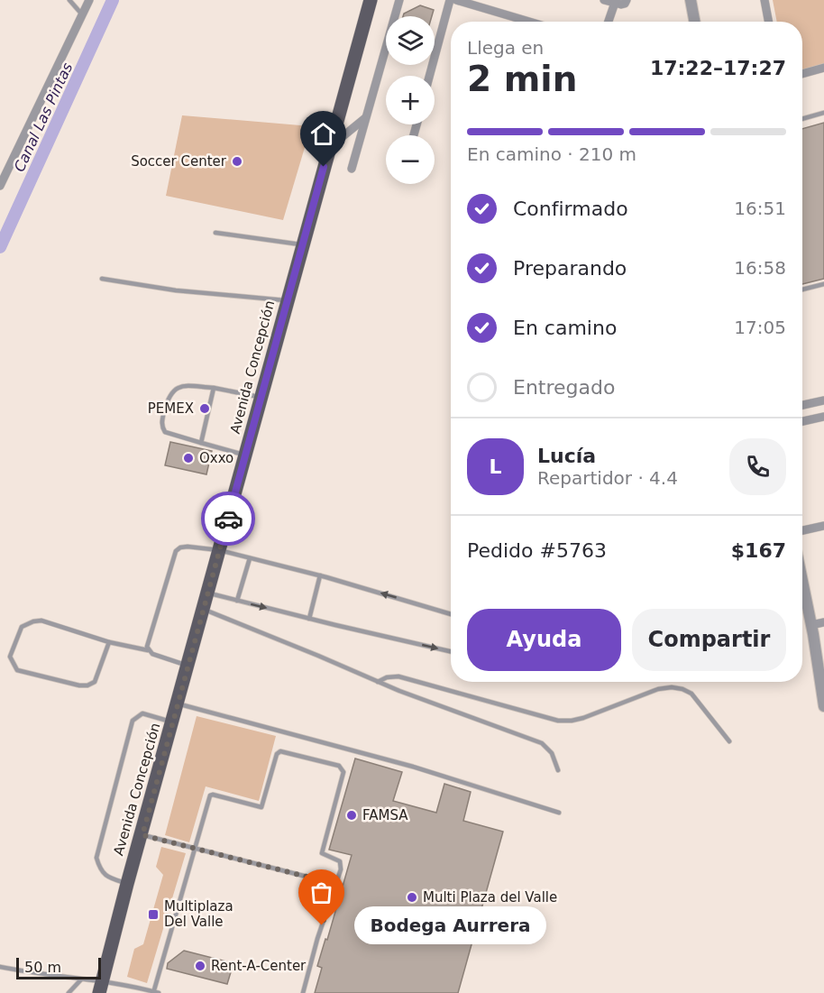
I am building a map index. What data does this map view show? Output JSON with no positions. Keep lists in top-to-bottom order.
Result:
{
  "streets": {
    "main road": ["Avenida Concepción"]
  },
  "water": ["Canal Las Pintas"],
  "places": {
    "other": [
      "Soccer Center",
      "PEMEX",
      "Oxxo",
      "FAMSA",
      "Multi Plaza del Valle",
      "Bodega Aurrera",
      "Rent-A-Center"
    ],
    "transit": ["Multiplaza Del Valle"]
  },
  "scale_bar": "50 m",
  "page": {
    "map_buttons": ["+", "−"],
    "heading": ["2 min", "Llega en", "17:22–17:27"],
    "panel": [
      "Lucía",
      "Repartidor · 4.4",
      "Pedido #5763",
      "$167"
    ],
    "bar": "En camino · 210 m",
    "list": [
      ["Confirmado", "16:51"],
      ["Preparando", "16:58"],
      ["En camino", "17:05"],
      "Entregado"
    ],
    "round": "L",
    "buttons": ["Ayuda", "Compartir"],
    "bubble": "Bodega Aurrera",
    "scale": "50 m"
  }
}
